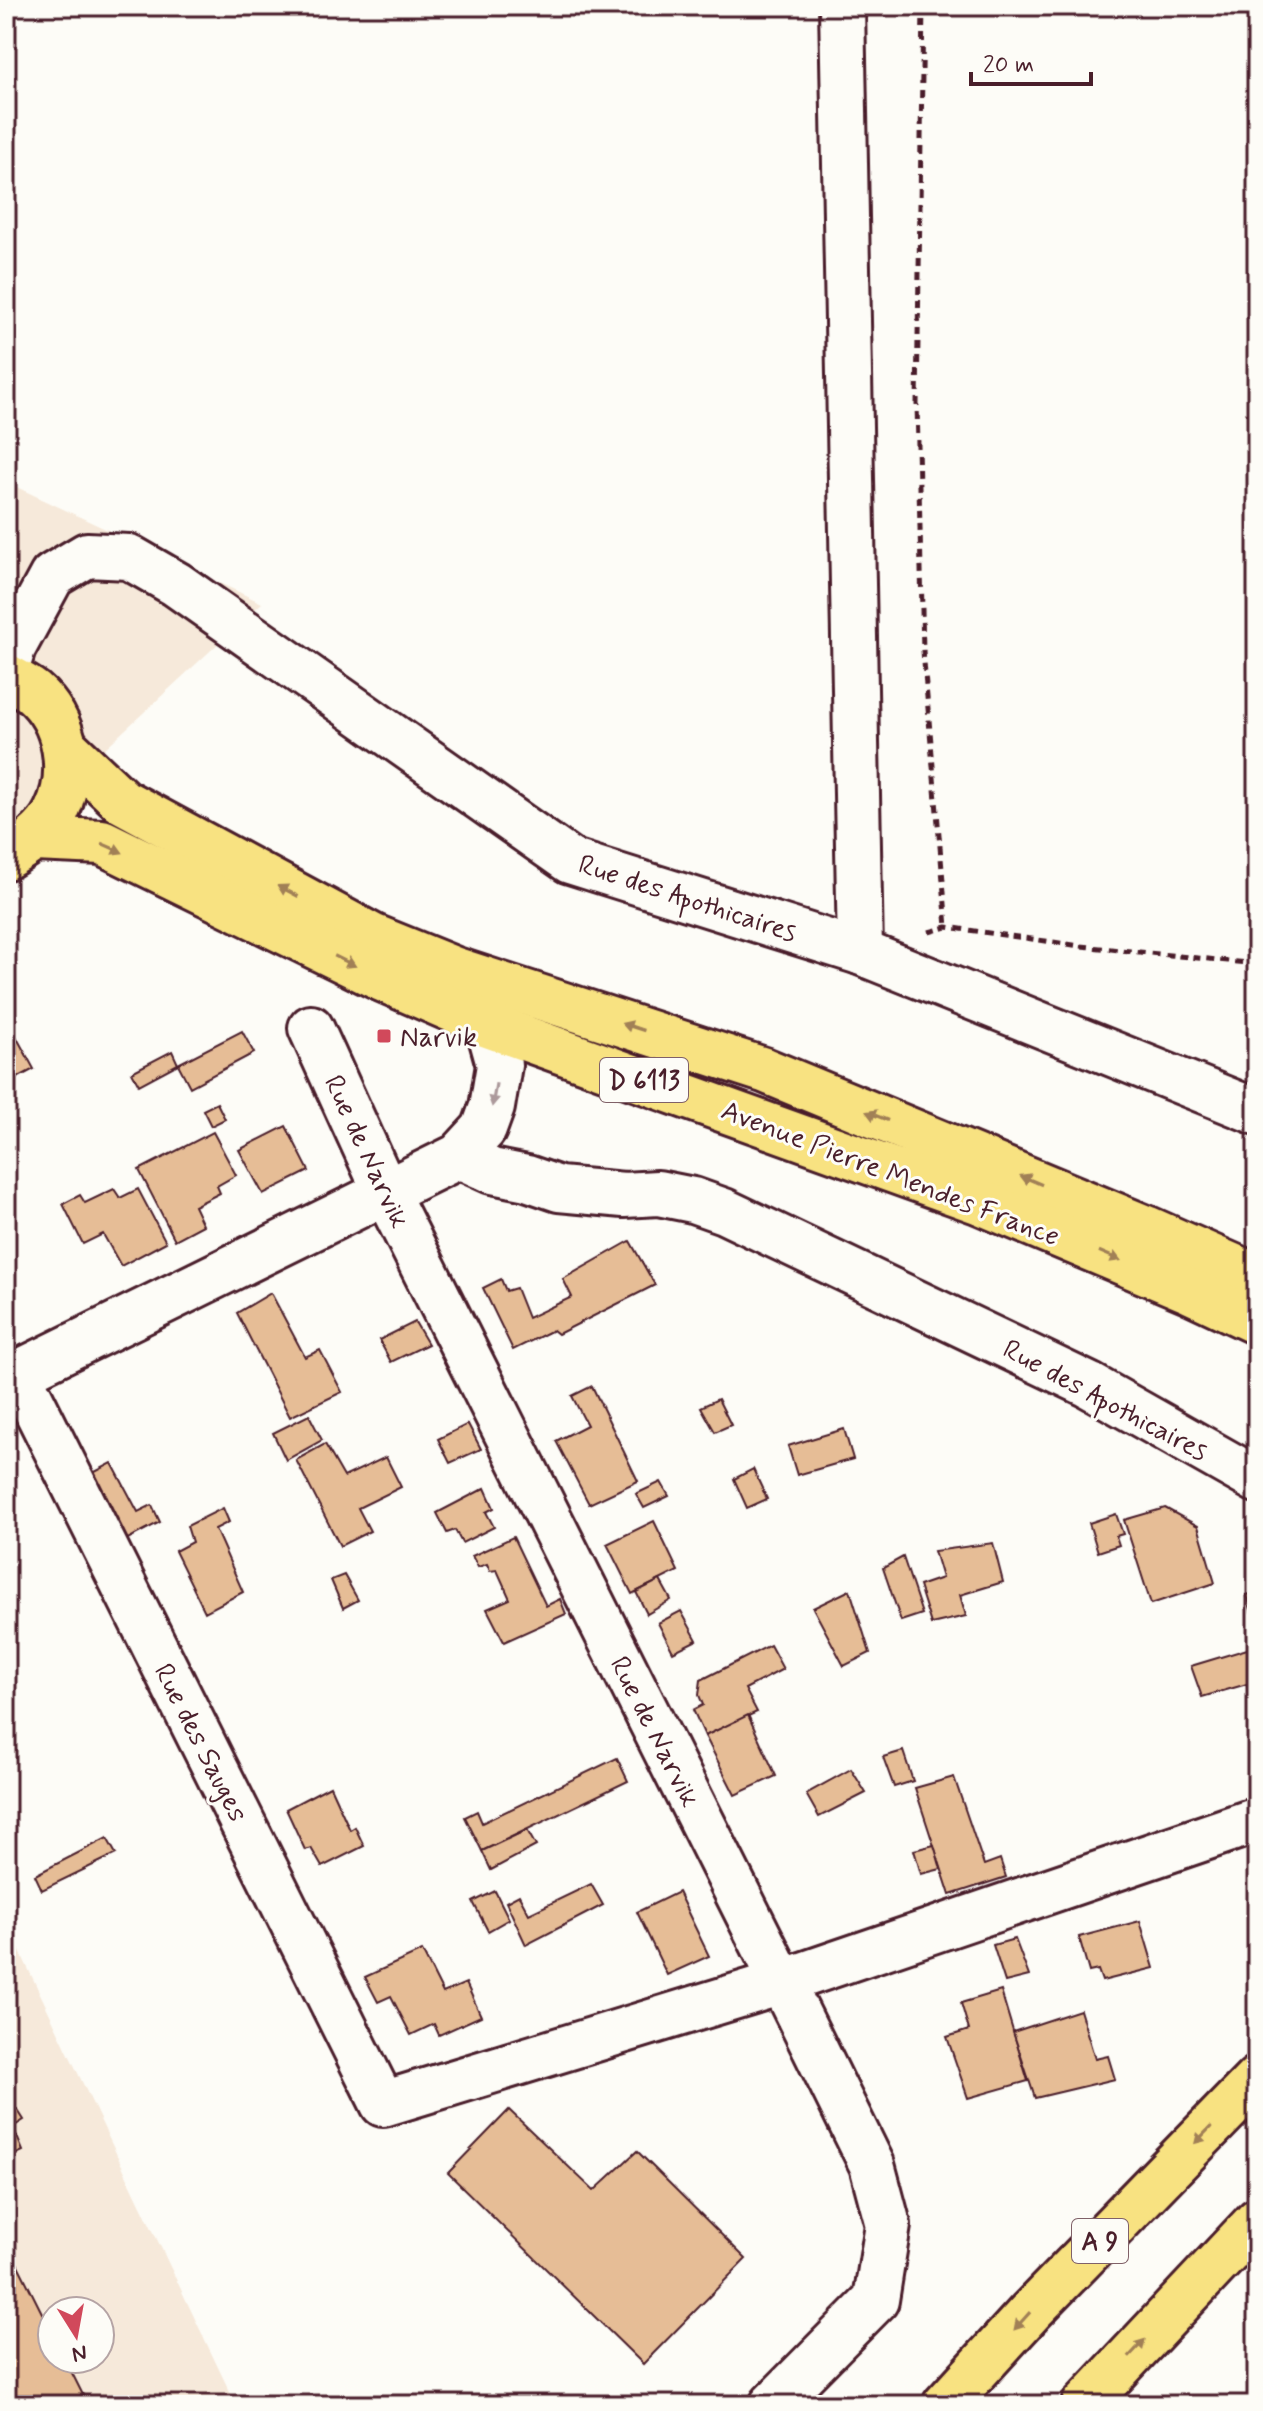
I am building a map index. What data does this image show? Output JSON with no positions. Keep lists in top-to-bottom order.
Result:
{
  "streets": {
    "main road": ["D 6113", "Avenue Pierre Mendes France", "A 9"],
    "street": ["Rue des Apothicaires", "Rue de Narvik", "Rue des Sauges"]
  },
  "crossings": [
    ["Rue de Narvik", "Rue des Sauges"]
  ],
  "places": {
    "transit": ["Narvik"]
  },
  "scale_bar": "20 m",
  "north": "bottom"
}
